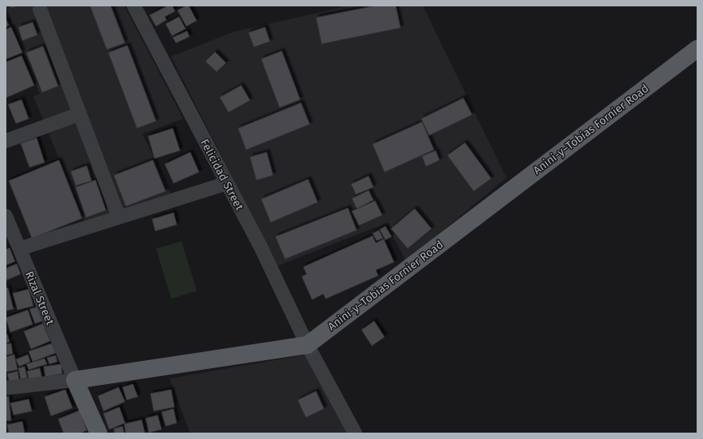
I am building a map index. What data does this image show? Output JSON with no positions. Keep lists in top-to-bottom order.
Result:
{
  "streets": {
    "main road": ["Anini-y–Tobias Fornier Road"],
    "street": ["Felicidad Street", "Rizal Street"]
  },
  "crossings": [
    ["Anini-y–Tobias Fornier Road", "Felicidad Street"],
    ["Anini-y–Tobias Fornier Road", "Rizal Street"]
  ]
}
